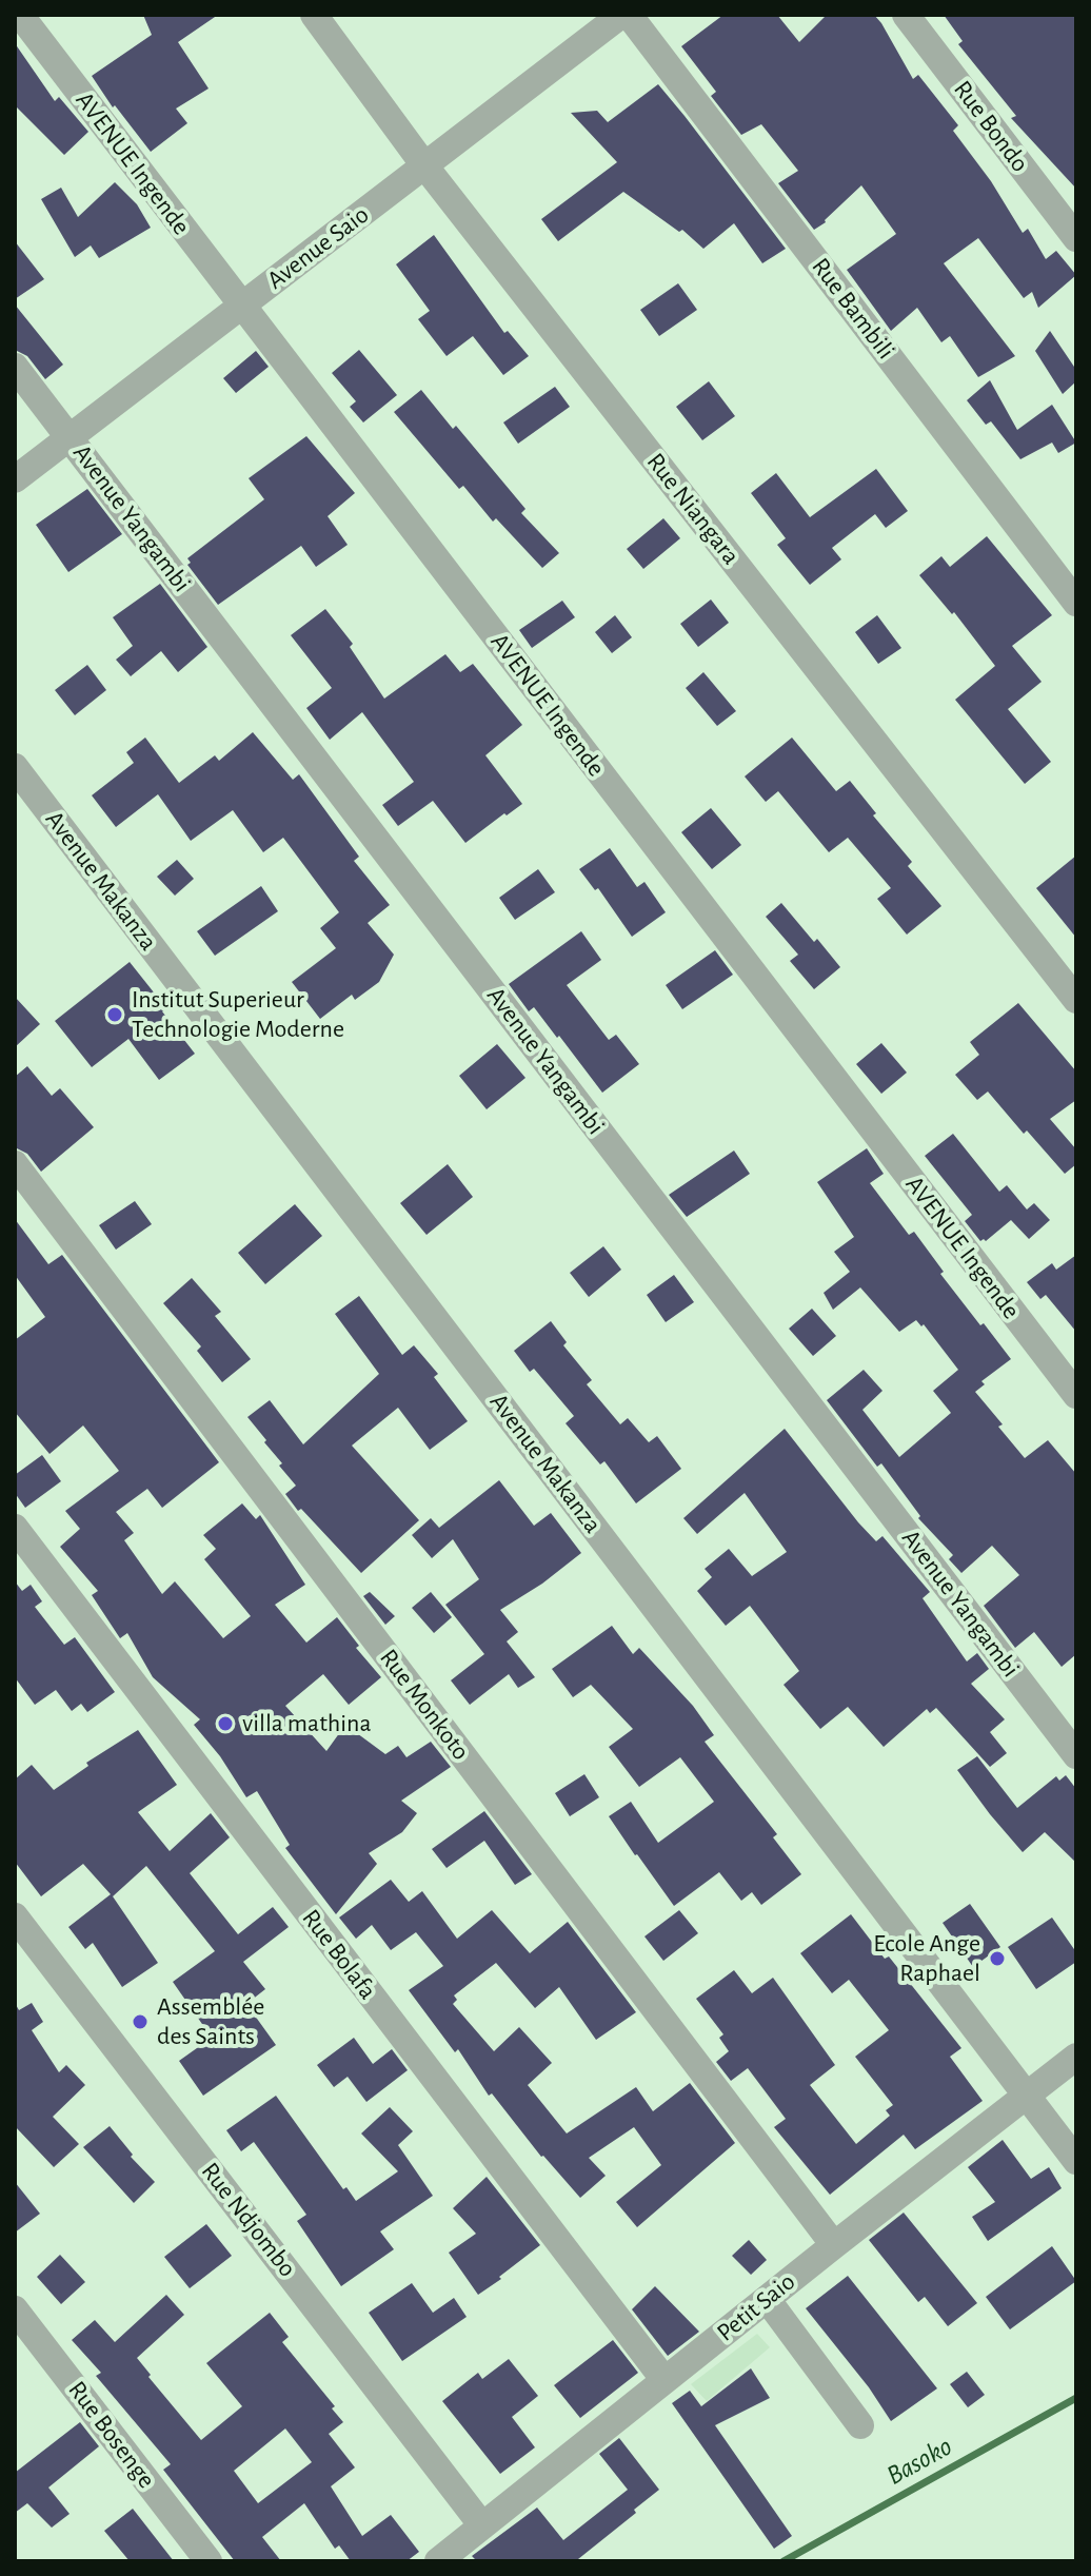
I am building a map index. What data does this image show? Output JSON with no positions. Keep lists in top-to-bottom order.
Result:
{
  "streets": {
    "street": [
      "Rue Bondo",
      "AVENUE Ingende",
      "Avenue Saio",
      "Rue Bambili",
      "Rue Niangara",
      "Avenue Yangambi",
      "Avenue Makanza",
      "Rue Monkoto",
      "Rue Bolafa",
      "Rue Ndjombo",
      "Petit Saio",
      "Rue Bosenge"
    ]
  },
  "crossings": [
    ["AVENUE Ingende", "Avenue Saio"],
    ["Avenue Saio", "Rue Niangara"],
    ["Avenue Saio", "Avenue Yangambi"],
    ["Avenue Makanza", "Petit Saio"],
    ["Rue Monkoto", "Petit Saio"],
    ["Rue Bolafa", "Petit Saio"],
    ["Rue Ndjombo", "Petit Saio"]
  ],
  "water": ["Basoko"],
  "places": [
    "Institut Superieur Technologie Moderne",
    "villa mathina",
    "Ecole Ange Raphael",
    "Assemblée des Saints"
  ]
}
